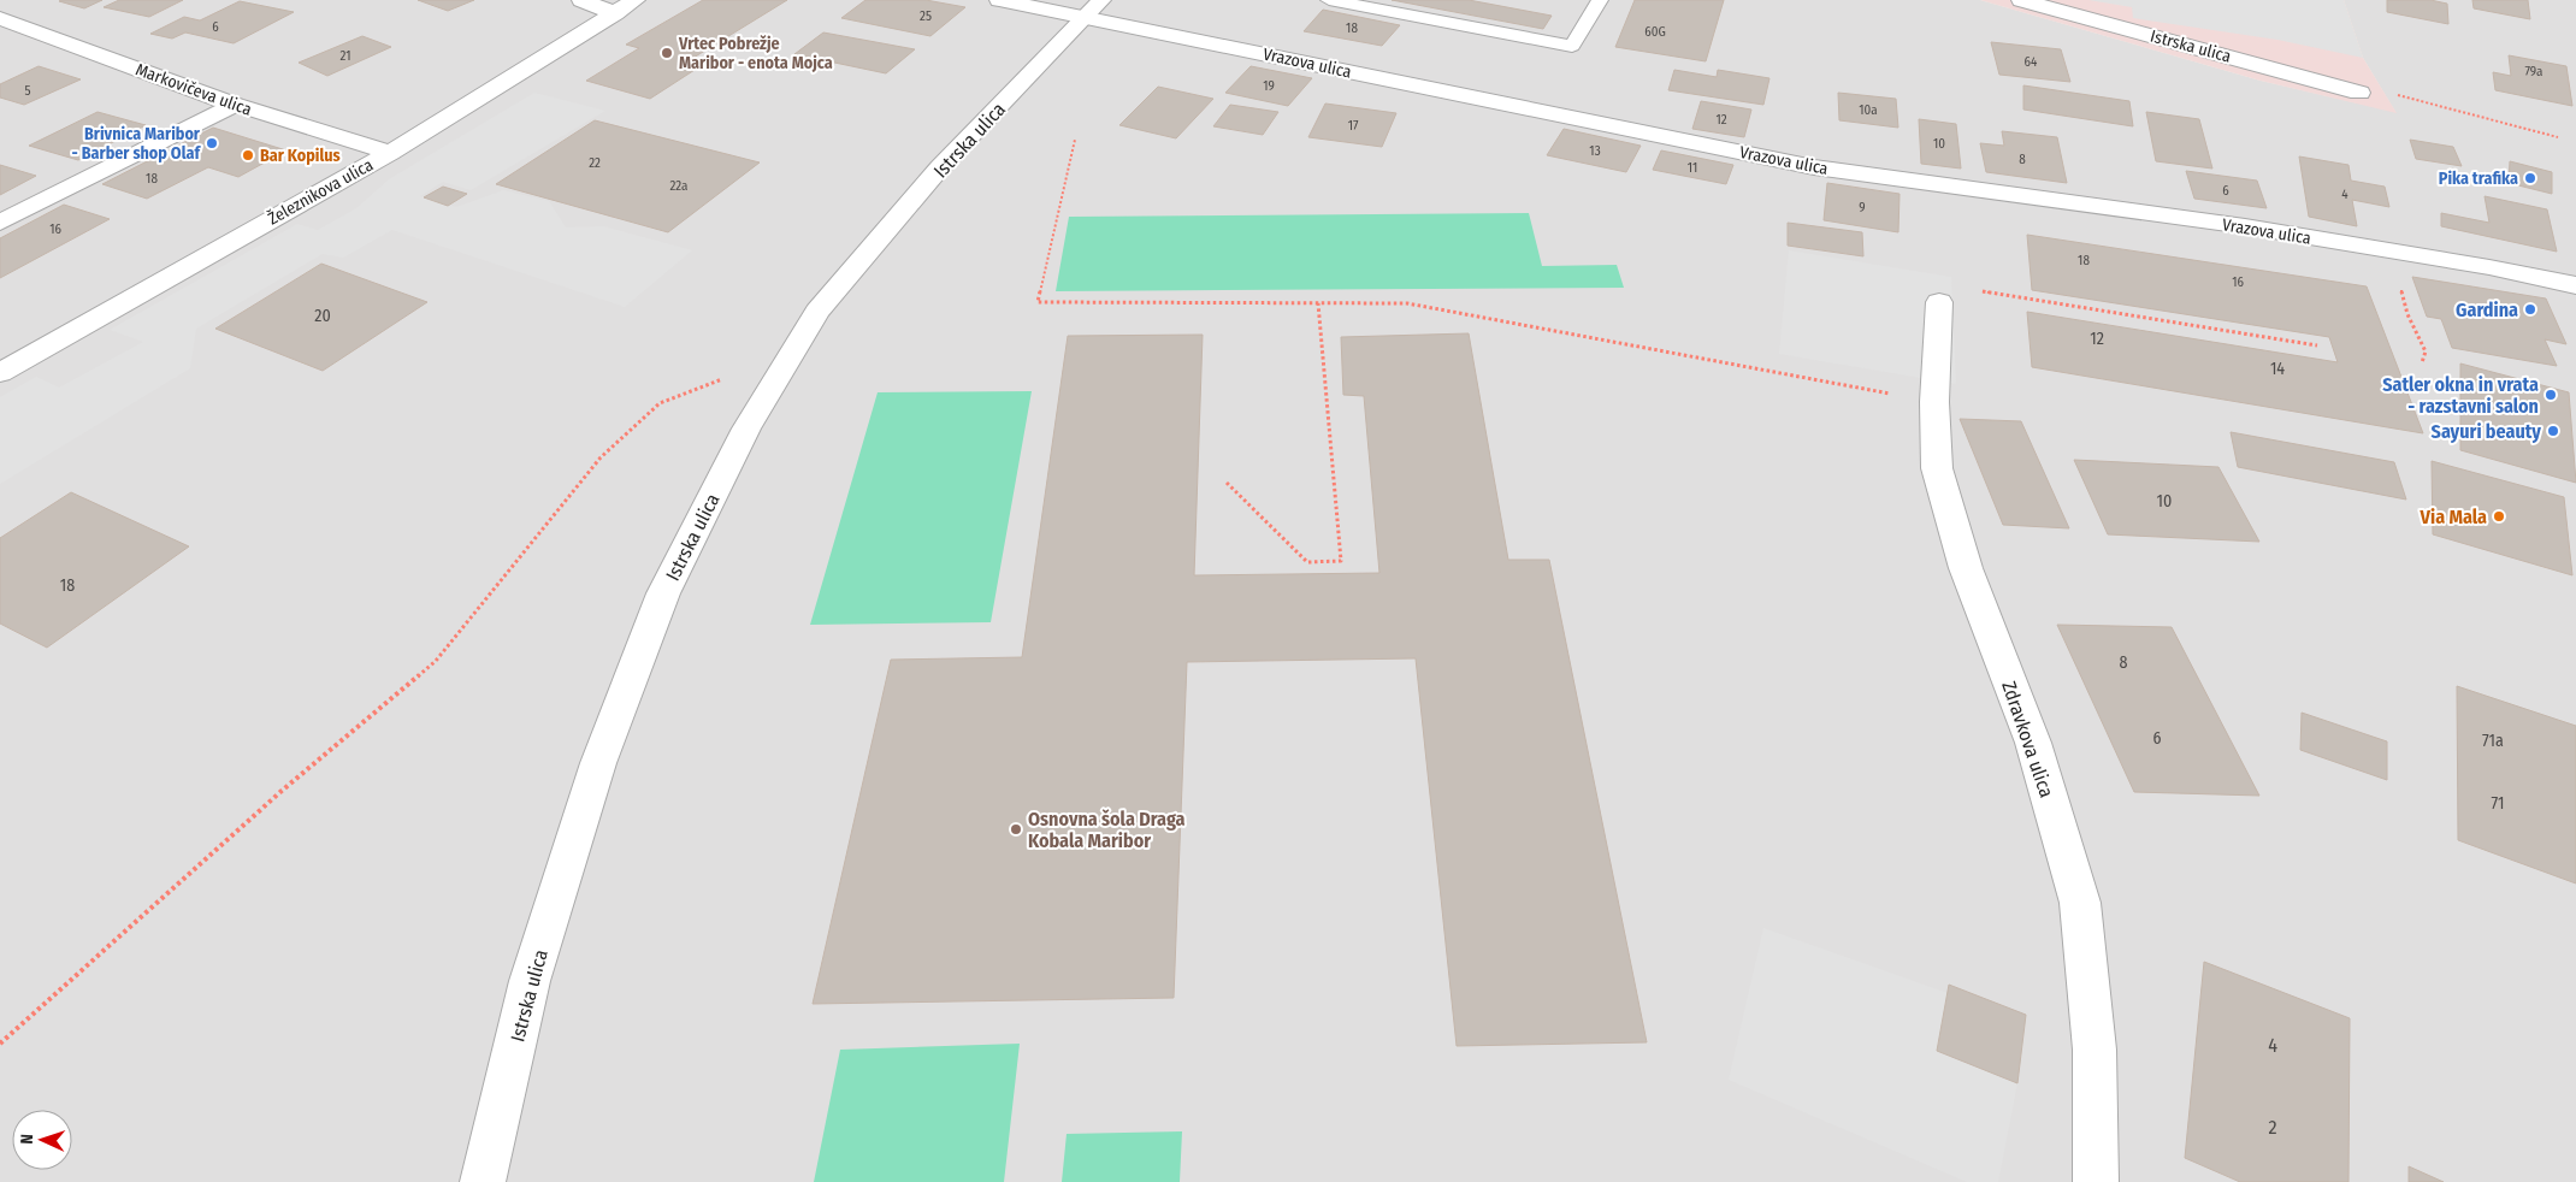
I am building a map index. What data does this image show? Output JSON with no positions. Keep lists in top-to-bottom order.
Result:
{
  "streets": {
    "street": [
      "Istrska ulica",
      "Vrazova ulica",
      "Markovičeva ulica",
      "Železnikova ulica",
      "Zdravkova ulica"
    ]
  },
  "crossings": [
    ["Istrska ulica", "Vrazova ulica"],
    ["Markovičeva ulica", "Železnikova ulica"]
  ],
  "places": [
    "Vrtec Pobrežje Maribor - enota Mojca",
    "Brivnica Maribor - Barber shop Olaf",
    "Bar Kopilus",
    "Pika trafika",
    "Gardina",
    "Satler okna in vrata - razstavni salon",
    "Sayuri beauty",
    "Via Mala",
    "Osnovna šola Draga Kobala Maribor"
  ],
  "house_numbers": [
    "25",
    "6",
    "18",
    "60G",
    "21",
    "64",
    "79a",
    "19",
    "5",
    "10a",
    "12",
    "17",
    "10",
    "13",
    "8",
    "22",
    "11",
    "18",
    "22a",
    "6",
    "4",
    "9",
    "16",
    "18",
    "16",
    "20",
    "12",
    "14",
    "10",
    "18",
    "8",
    "6",
    "71a",
    "71",
    "4",
    "2"
  ],
  "north": "left"
}
